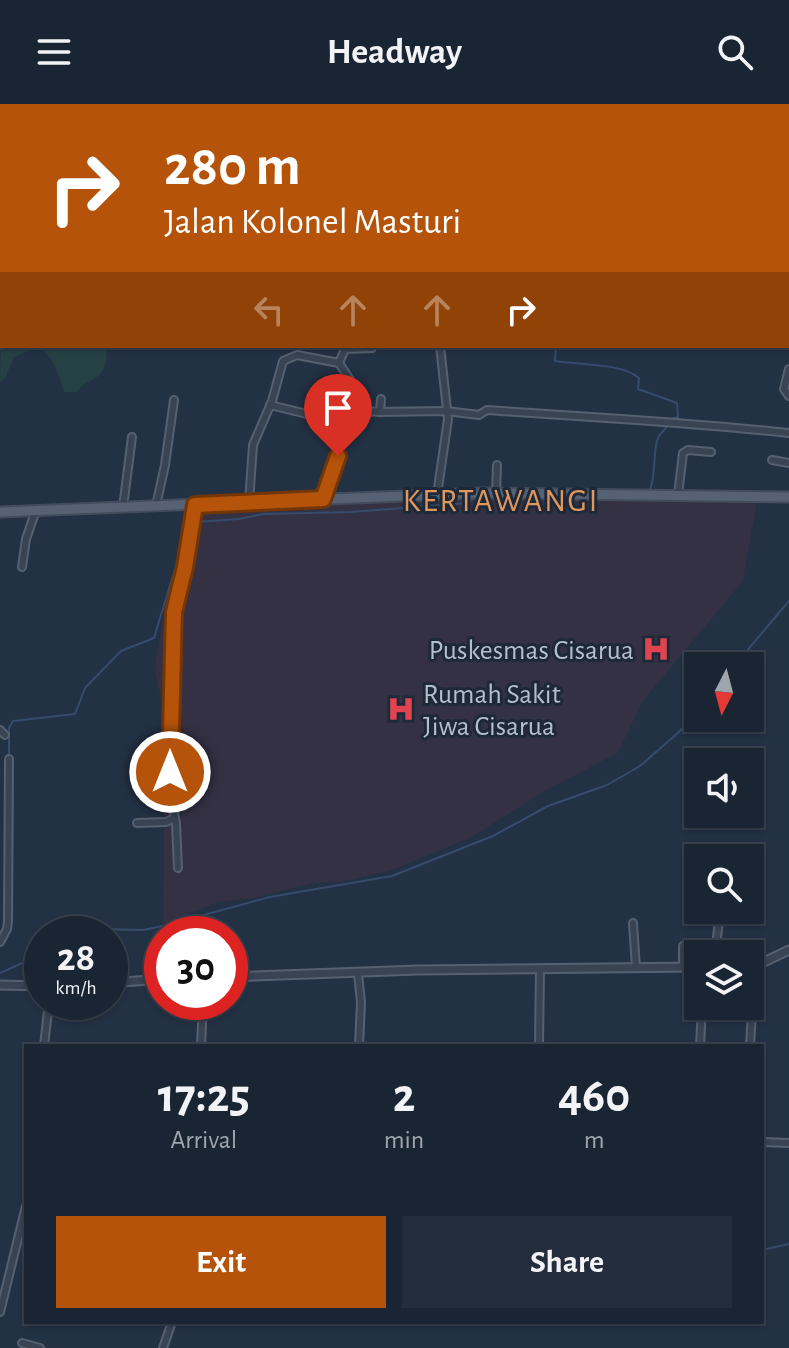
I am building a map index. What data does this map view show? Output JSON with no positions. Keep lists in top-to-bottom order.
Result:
{
  "districts": ["KERTAWANGI"],
  "places": {
    "hospital": ["Puskesmas Cisarua", "Rumah Sakit Jiwa Cisarua"]
  },
  "north": "bottom",
  "page": {
    "header": "Headway",
    "turn": ["280 m", "Jalan Kolonel Masturi"],
    "speed": "28 km/h",
    "limit": "30",
    "eta": [
      "17:25",
      "Arrival",
      "2",
      "min",
      "460",
      "m"
    ],
    "buttons": ["Exit", "Share"]
  }
}
